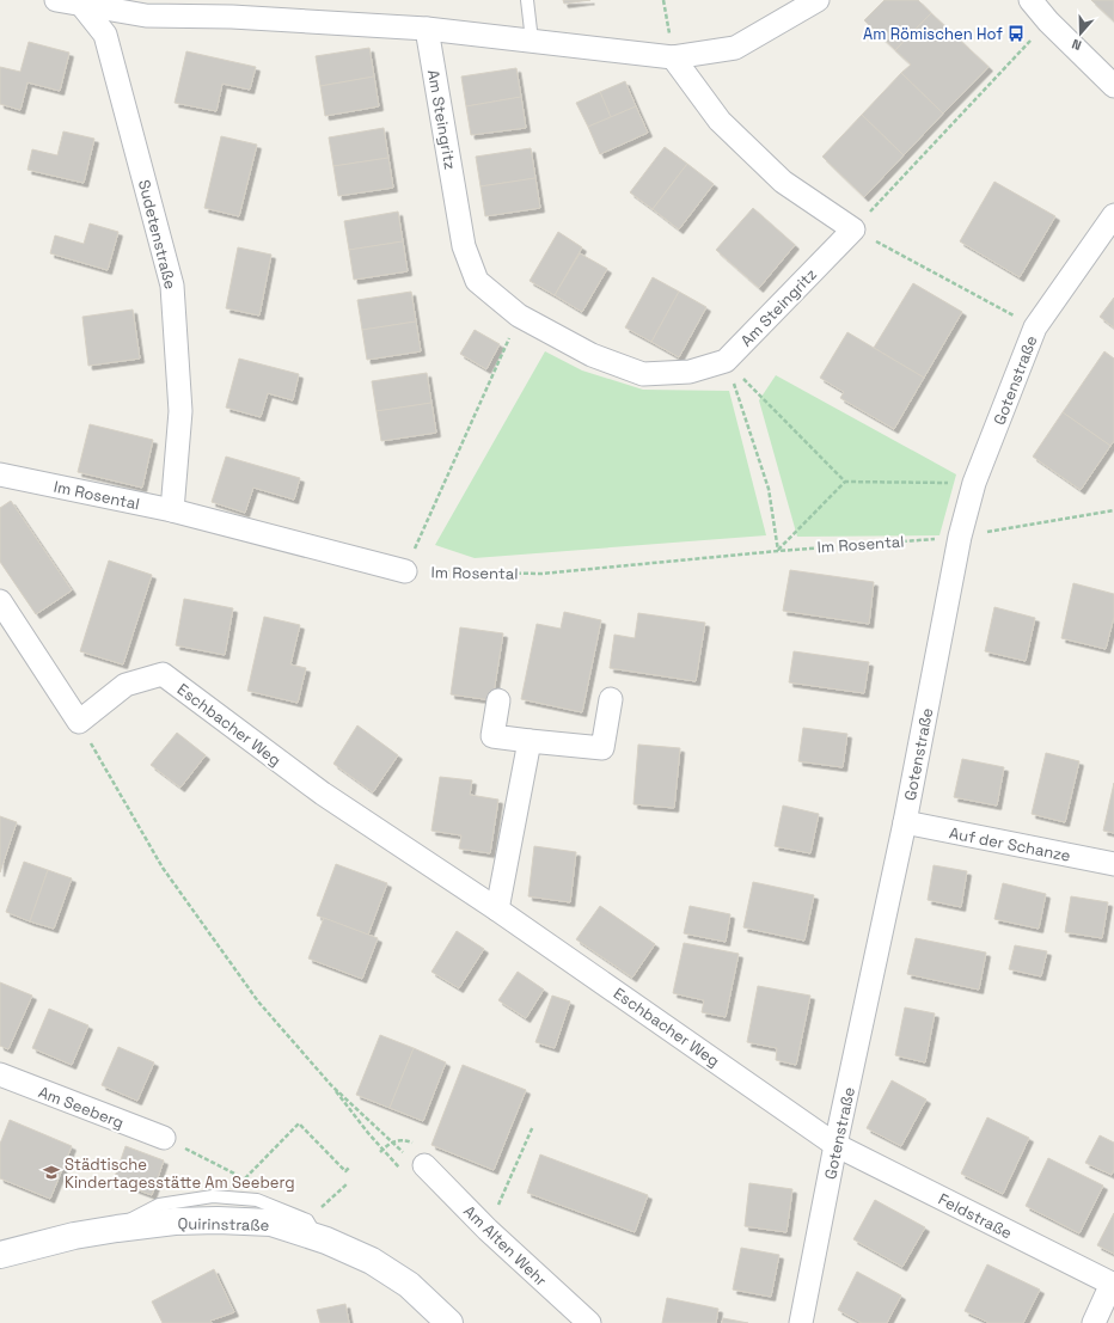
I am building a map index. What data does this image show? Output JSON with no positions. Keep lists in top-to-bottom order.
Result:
{
  "streets": {
    "street": [
      "Am Steingritz",
      "Sudetenstraße",
      "Gotenstraße",
      "Im Rosental",
      "Eschbacher Weg",
      "Auf der Schanze",
      "Am Seeberg",
      "Feldstraße",
      "Quirinstraße",
      "Am Alten Wehr"
    ]
  },
  "crossings": [
    ["Sudetenstraße", "Im Rosental"],
    ["Gotenstraße", "Im Rosental"],
    ["Gotenstraße", "Eschbacher Weg"],
    ["Gotenstraße", "Auf der Schanze"],
    ["Gotenstraße", "Feldstraße"],
    ["Eschbacher Weg", "Feldstraße"]
  ],
  "places": {
    "bus stop": ["Am Römischen Hof"],
    "school or university": ["Städtische Kindertagesstätte Am Seeberg"]
  },
  "north": "bottom"
}
